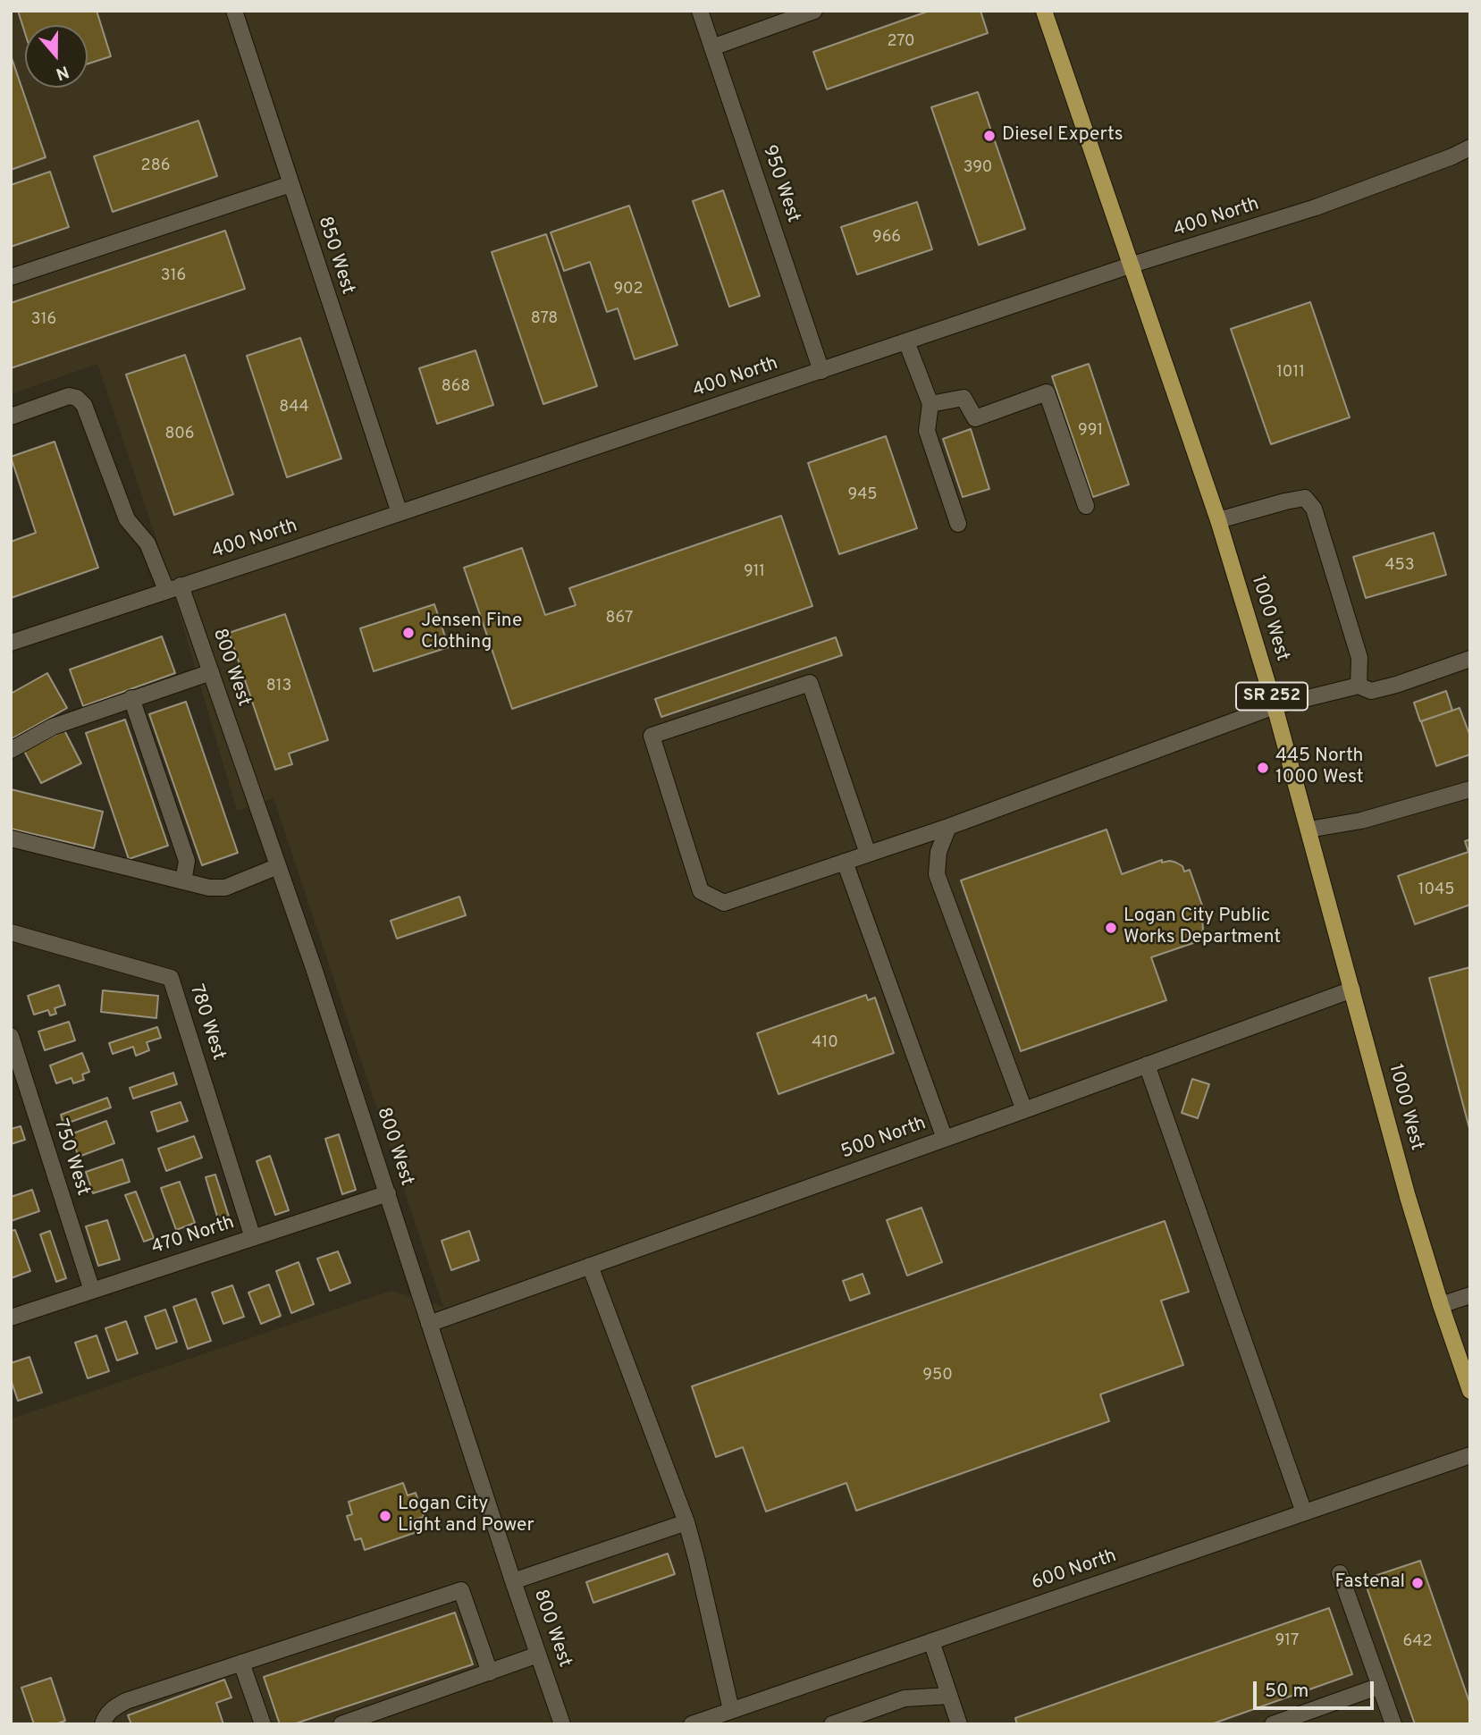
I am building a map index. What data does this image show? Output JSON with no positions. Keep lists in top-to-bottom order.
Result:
{
  "streets": {
    "main road": ["1000 West", "SR 252"],
    "street": [
      "950 West",
      "400 North",
      "850 West",
      "800 West",
      "780 West",
      "500 North",
      "750 West",
      "470 North",
      "600 North"
    ]
  },
  "crossings": [
    ["950 West", "400 North"],
    ["400 North", "850 West"],
    ["400 North", "1000 West"],
    ["400 North", "800 West"],
    ["1000 West", "500 North"],
    ["800 West", "500 North"],
    ["800 West", "470 North"],
    ["780 West", "470 North"],
    ["750 West", "470 North"]
  ],
  "places": [
    "Diesel Experts",
    "Jensen Fine Clothing",
    "445 North 1000 West",
    "Logan City Public Works Department",
    "Logan City Light and Power",
    "Fastenal"
  ],
  "house_numbers": [
    "270",
    "286",
    "390",
    "966",
    "316",
    "902",
    "878",
    "316",
    "1011",
    "868",
    "844",
    "991",
    "806",
    "945",
    "453",
    "911",
    "867",
    "813",
    "1045",
    "410",
    "950",
    "917",
    "642"
  ],
  "scale_bar": "50 m",
  "north": "bottom"
}
